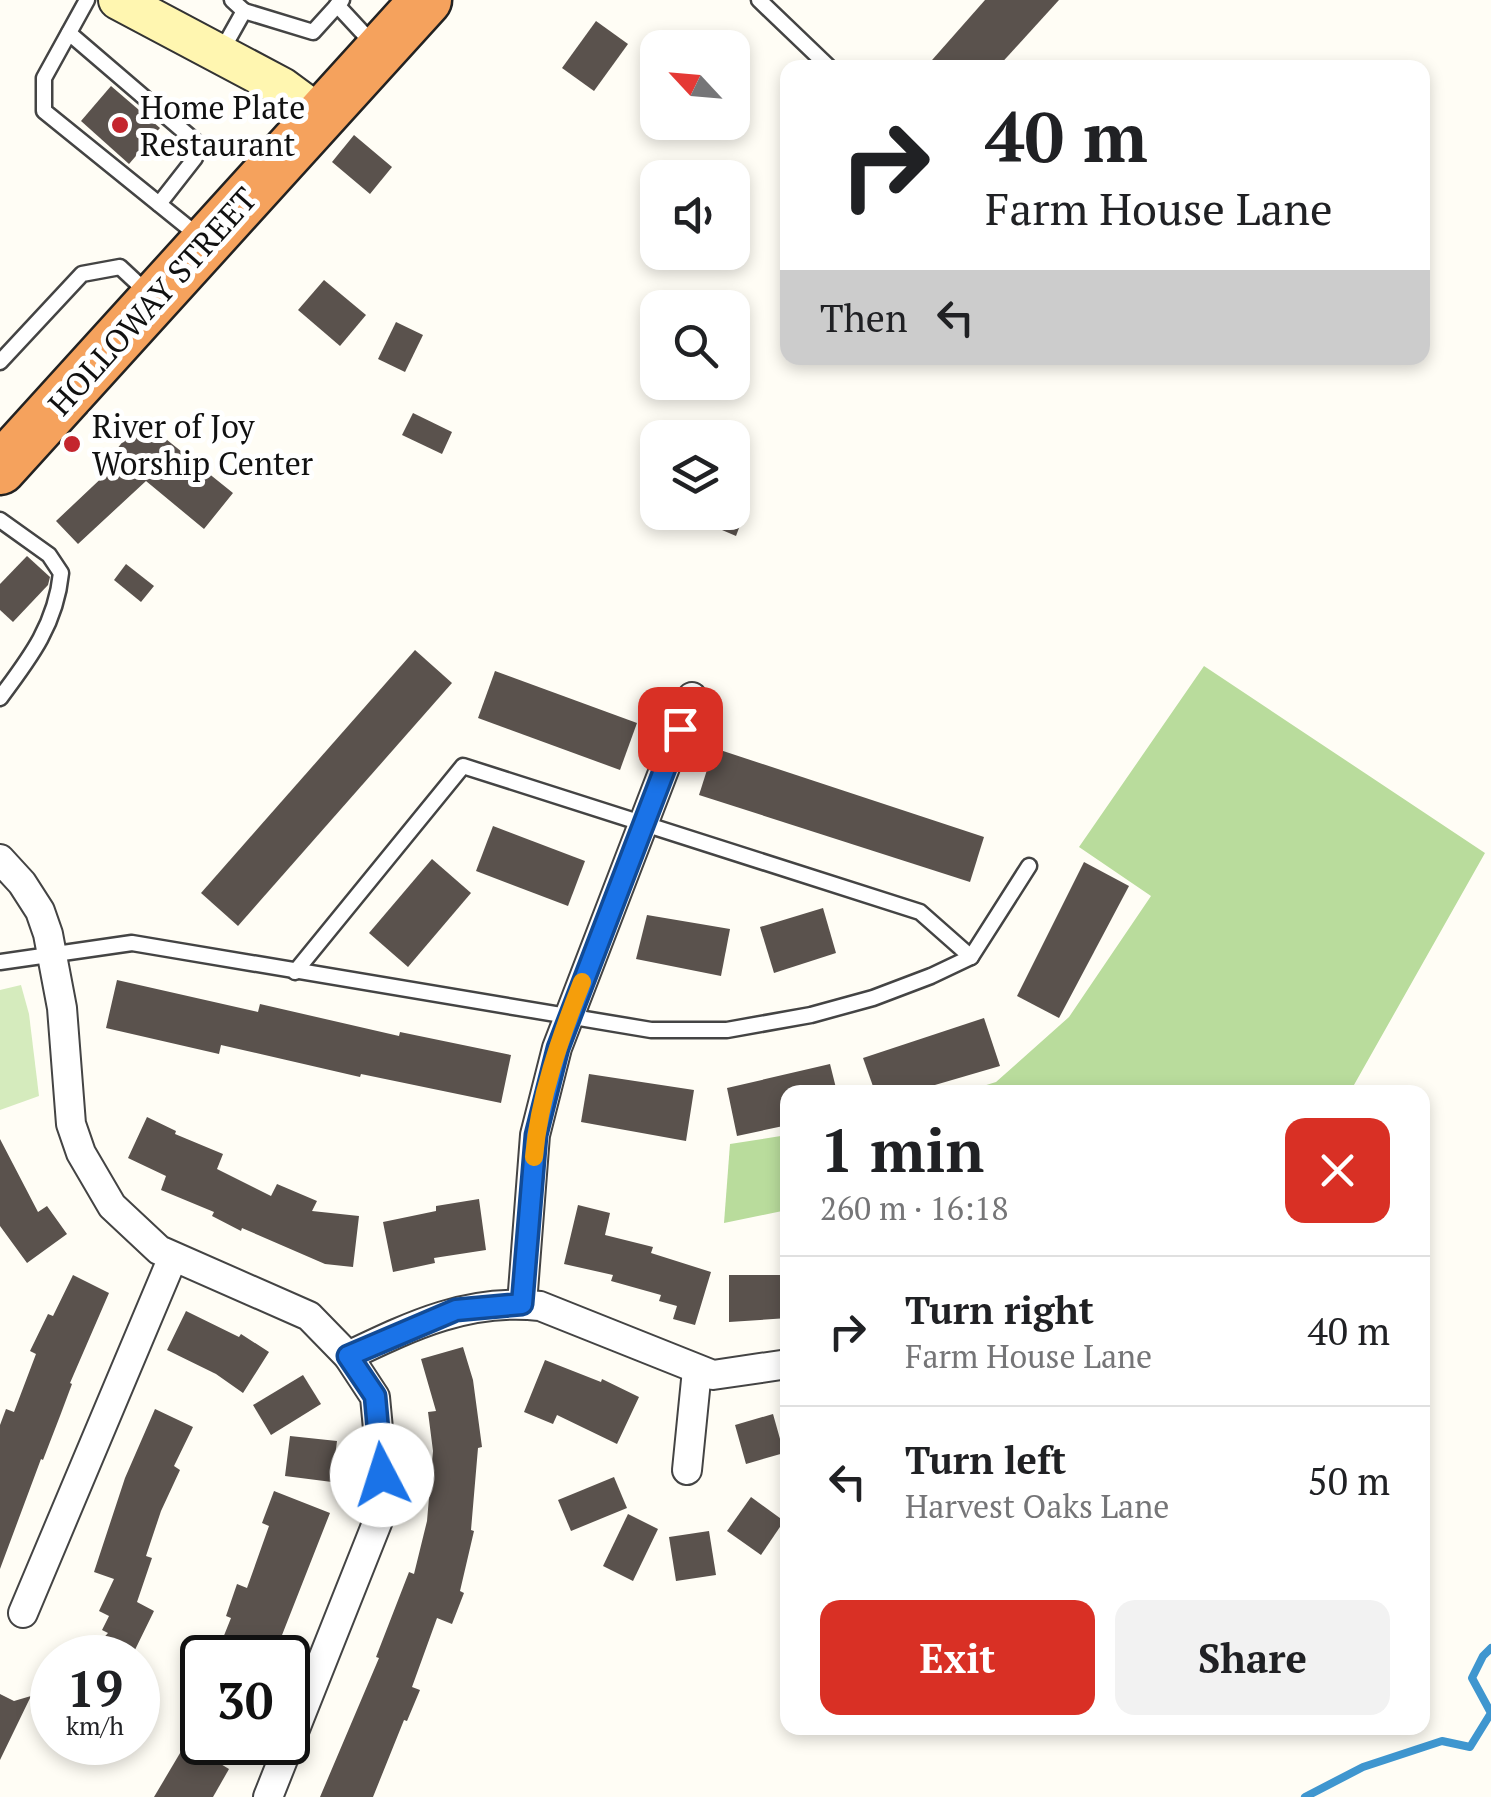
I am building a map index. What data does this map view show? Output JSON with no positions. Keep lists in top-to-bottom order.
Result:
{
  "streets": {
    "highway": ["HOLLOWAY STREET"]
  },
  "places": ["Home Plate Restaurant", "River of Joy Worship Center"],
  "north": "top left",
  "page": {
    "turn": ["40 m", "Farm House Lane"],
    "then": "Then",
    "heading": ["1 min", "260 m · 16:18"],
    "list": [
      {
        "name": "Turn right",
        "note": "Farm House Lane",
        "value": "40 m"
      },
      {
        "name": "Turn left",
        "note": "Harvest Oaks Lane",
        "value": "50 m"
      }
    ],
    "buttons": ["Exit", "Share"],
    "speed": "19 km/h",
    "limit": "30"
  }
}
